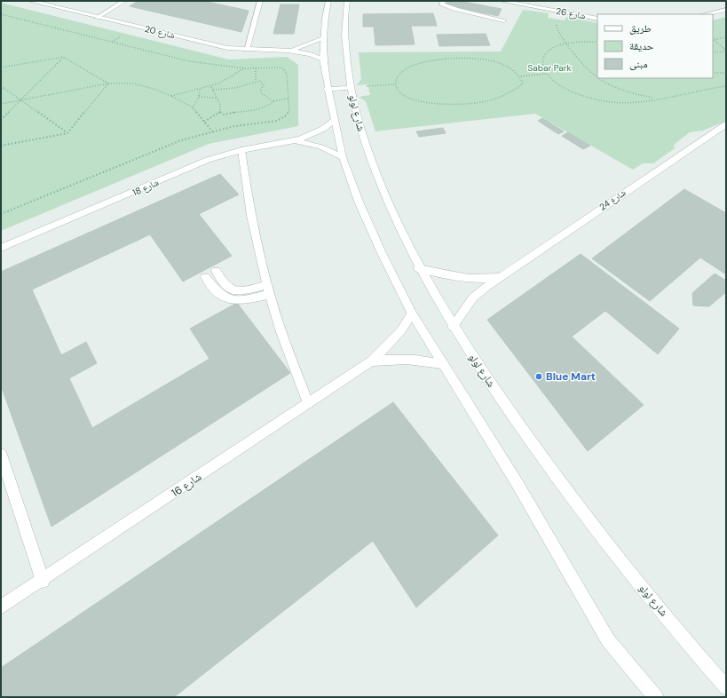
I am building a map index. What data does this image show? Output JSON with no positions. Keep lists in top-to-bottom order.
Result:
{
  "streets": {
    "street": [
      "شارع 26",
      "شارع 20",
      "شارع لولو",
      "شارع 18",
      "شارع 24",
      "شارع 16"
    ]
  },
  "crossings": [
    ["شارع لولو", "شارع 24"]
  ],
  "parks": ["Sabar Park"],
  "places": ["Blue Mart"],
  "legend": ["طريق", "حديقة", "مبنى"]
}
